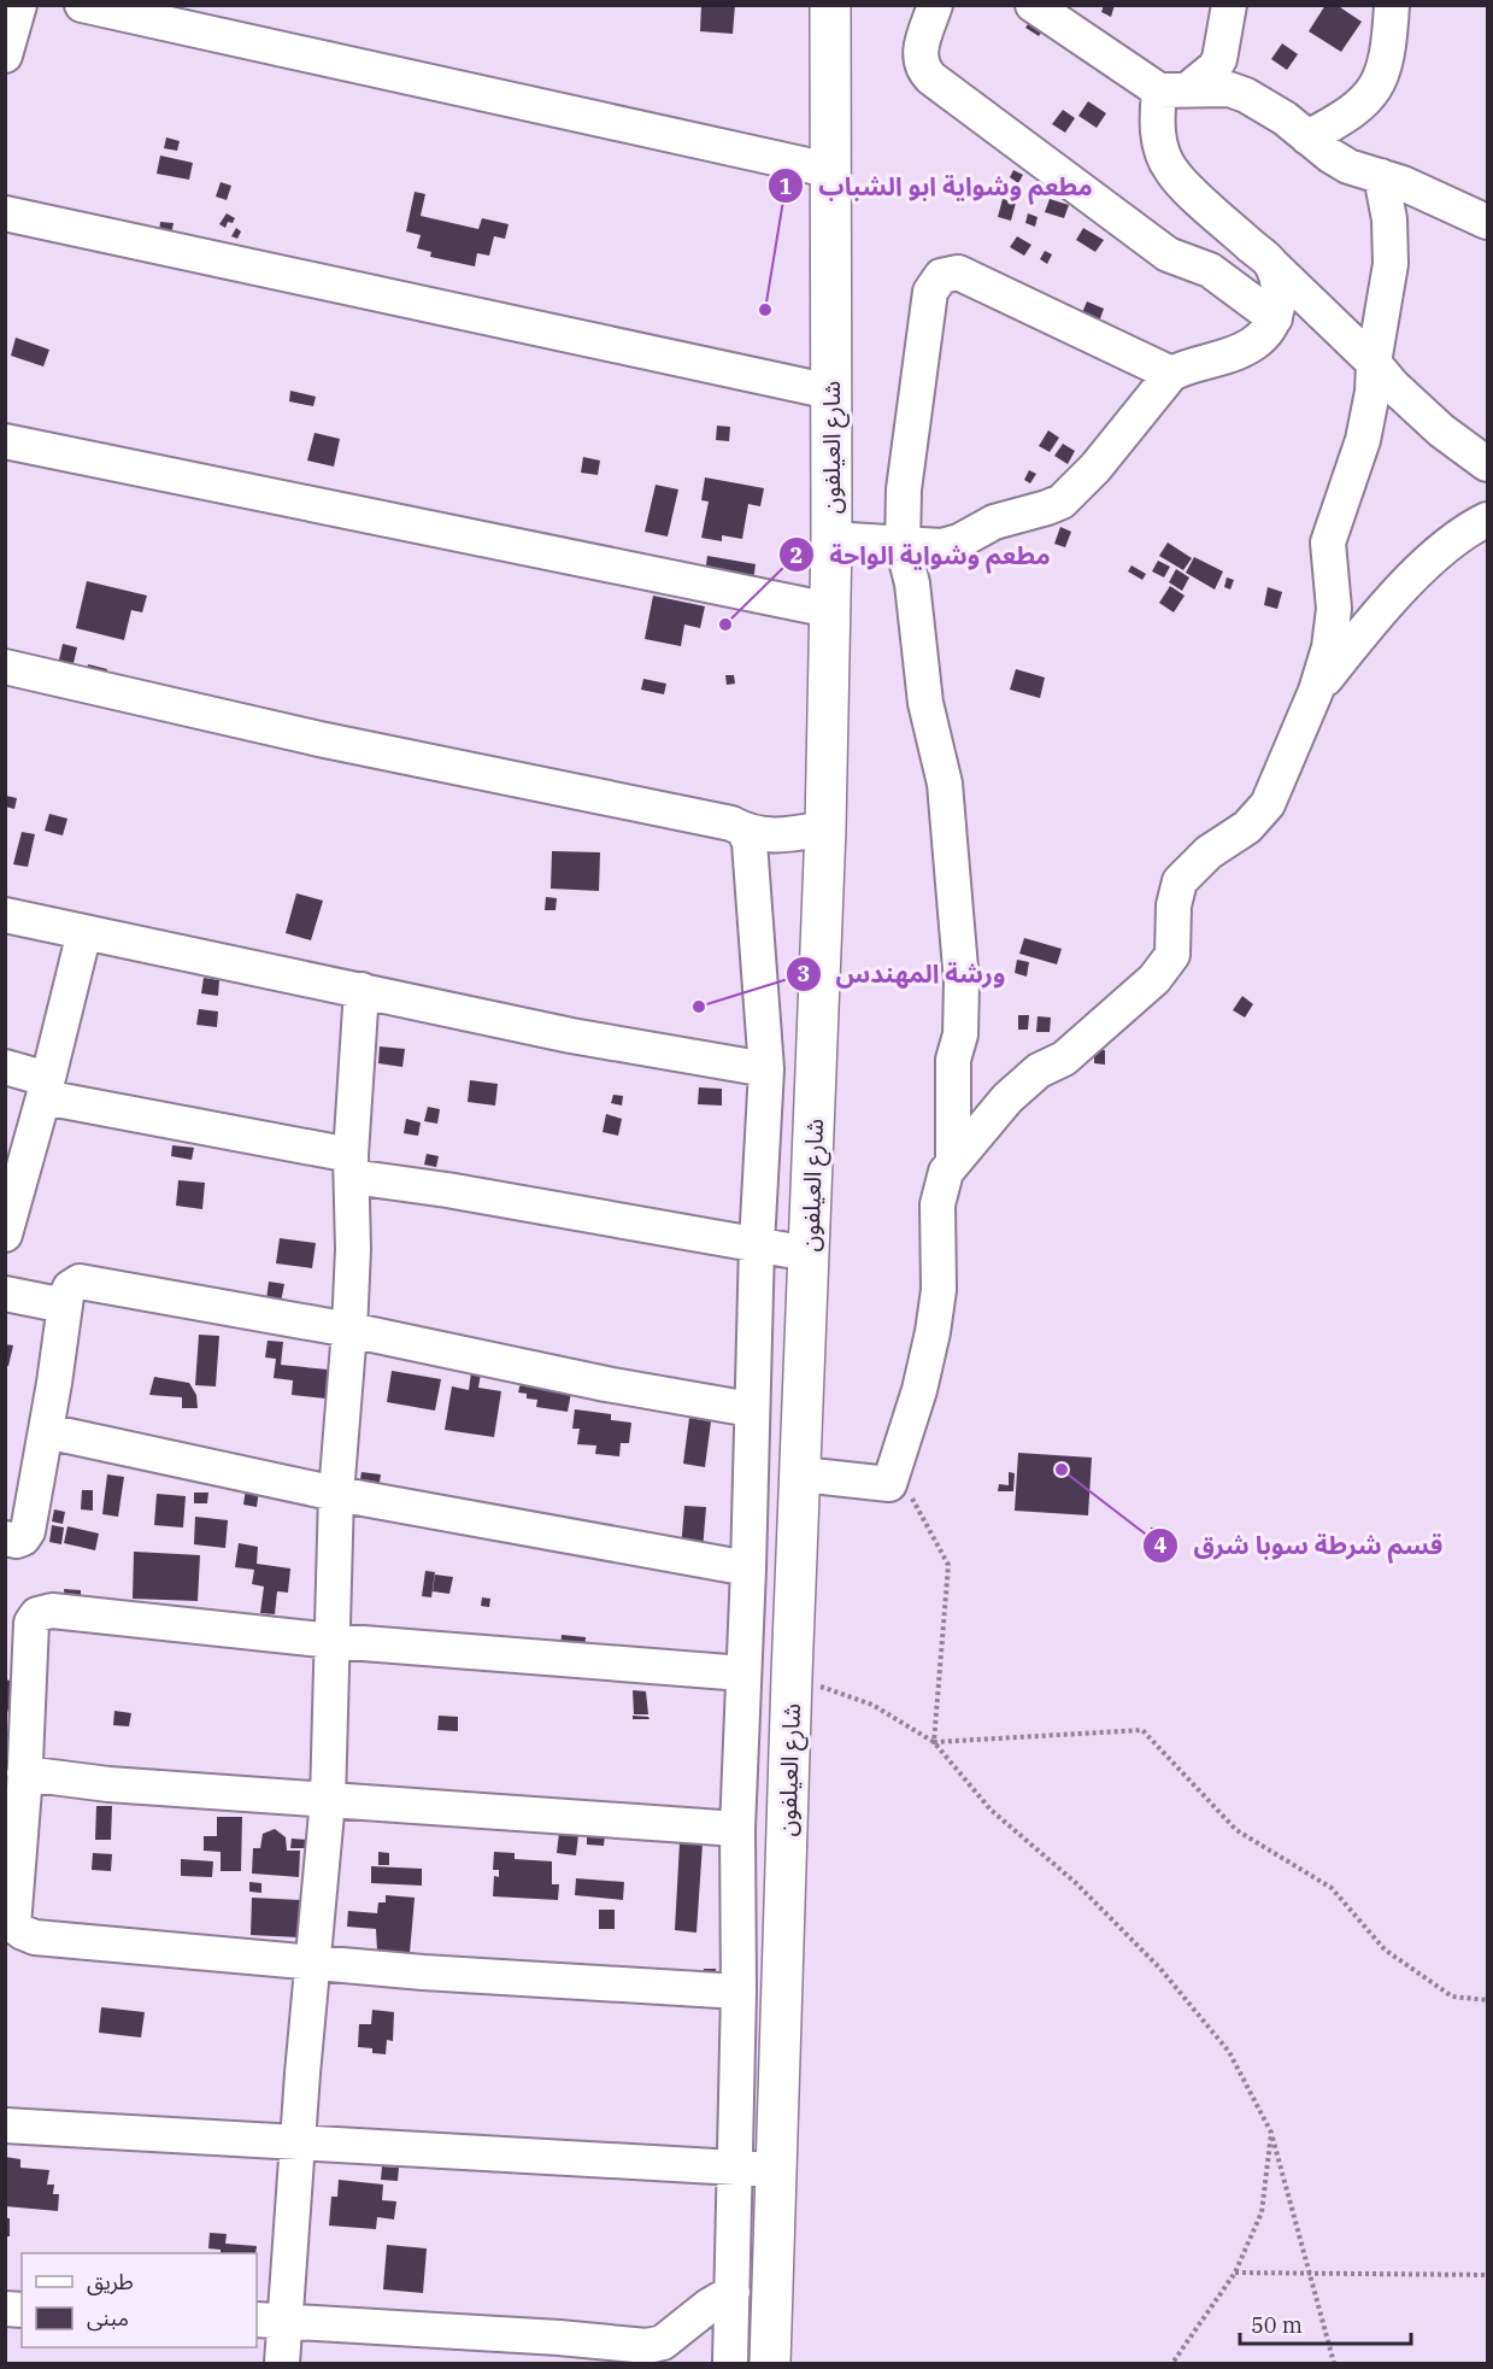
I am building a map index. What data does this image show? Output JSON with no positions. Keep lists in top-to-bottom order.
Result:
{
  "streets": {
    "highway": ["شارع العيلفون"]
  },
  "places": [
    "مطعم وشواية ابو الشباب",
    "مطعم وشواية الواحة",
    "ورشة المهندس",
    "قسم شرطة سوبا شرق"
  ],
  "legend": ["طريق", "مبنى"],
  "scale_bar": "50 m"
}
